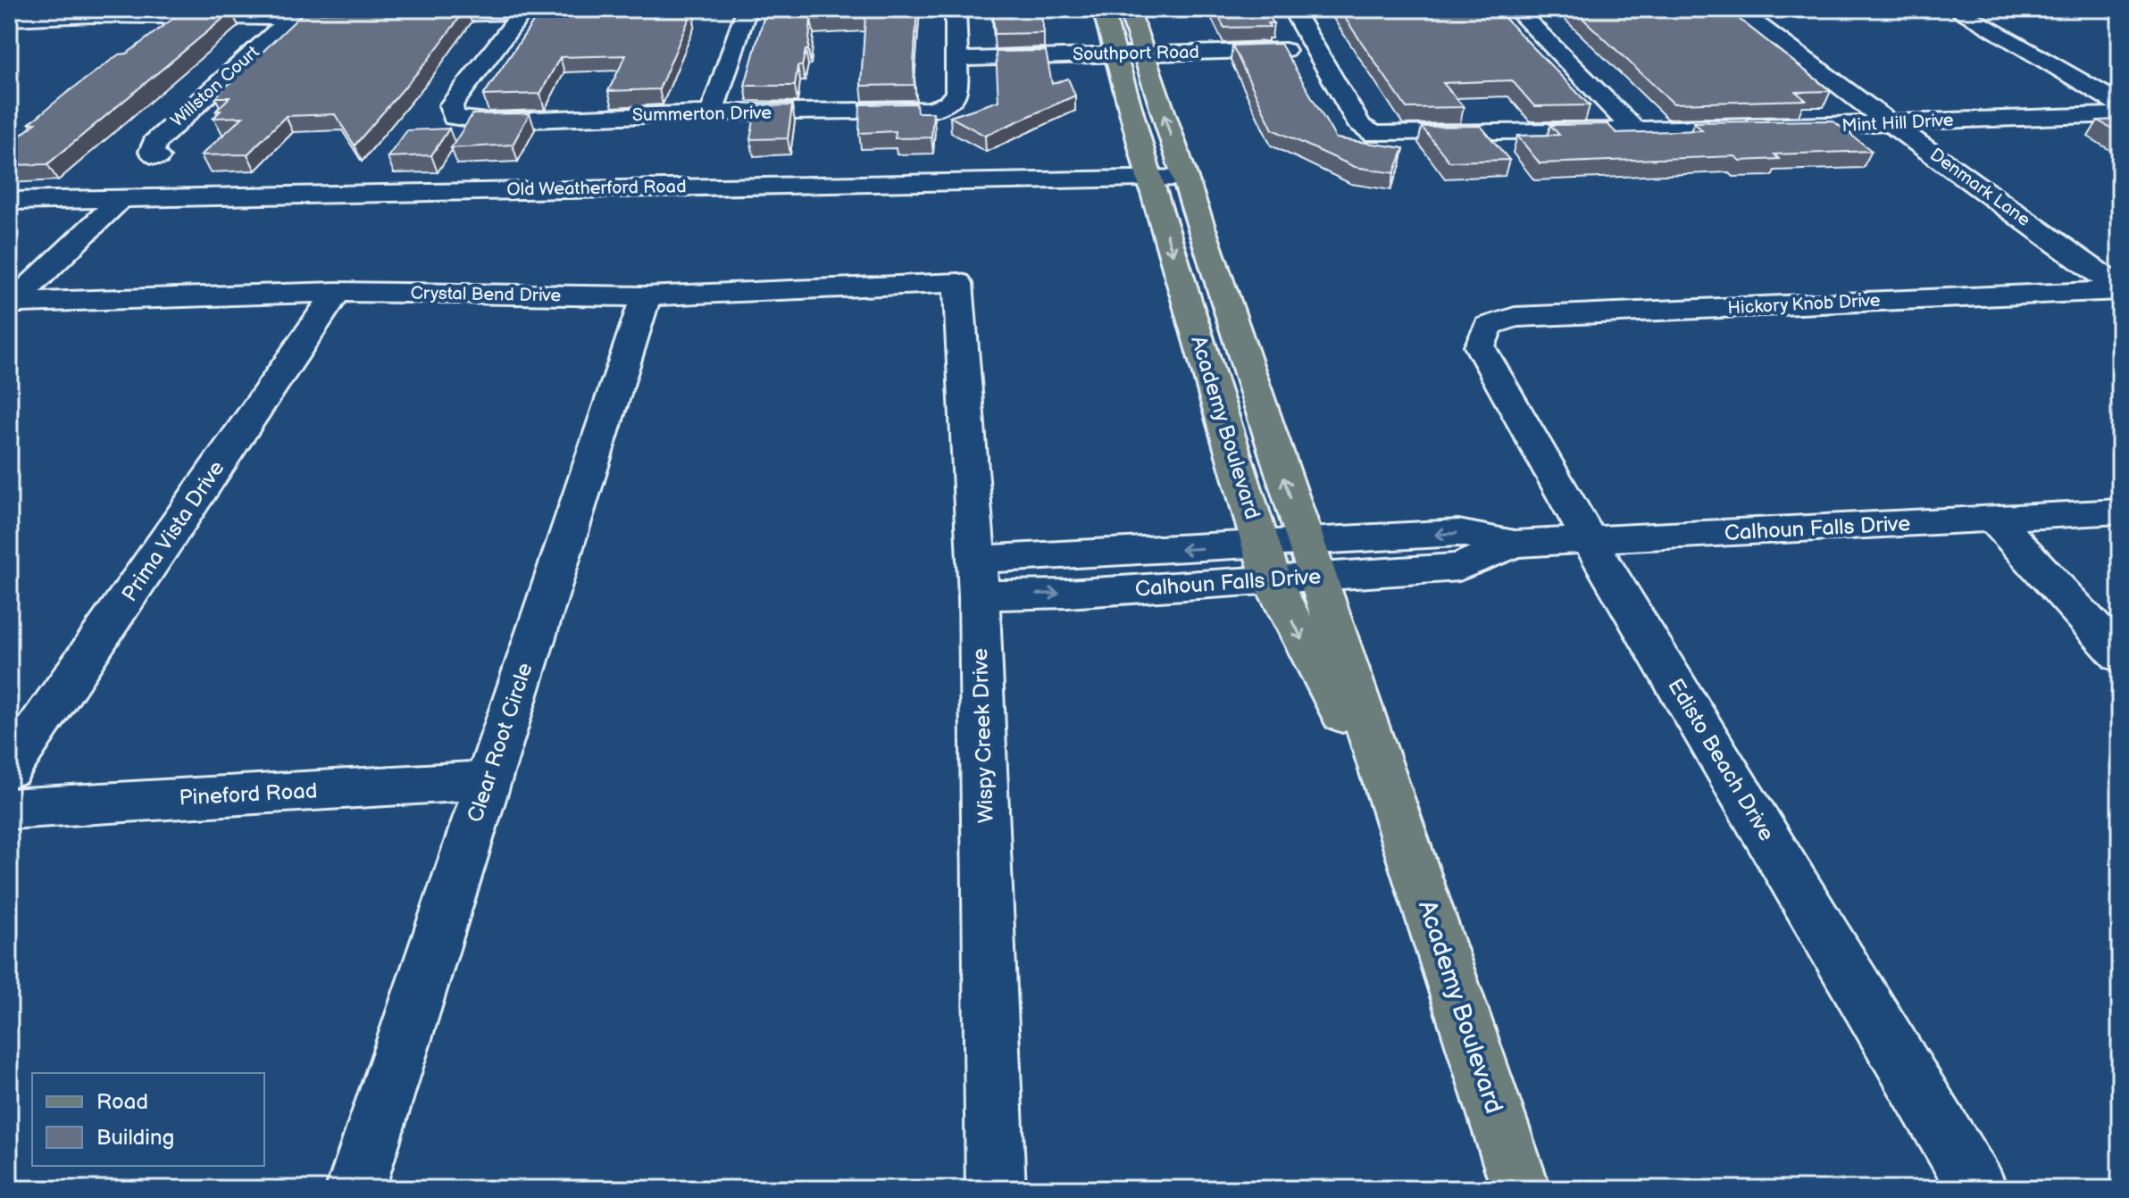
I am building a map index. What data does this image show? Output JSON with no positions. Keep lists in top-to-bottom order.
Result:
{
  "streets": {
    "main road": ["Academy Boulevard"],
    "street": [
      "Southport Road",
      "Willston Court",
      "Summerton Drive",
      "Mint Hill Drive",
      "Denmark Lane",
      "Old Weatherford Road",
      "Crystal Bend Drive",
      "Hickory Knob Drive",
      "Calhoun Falls Drive",
      "Prima Vista Drive",
      "Wispy Creek Drive",
      "Clear Root Circle",
      "Edisto Beach Drive",
      "Pineford Road"
    ]
  },
  "crossings": [
    ["Southport Road", "Summerton Drive"],
    ["Southport Road", "Mint Hill Drive"],
    ["Southport Road", "Academy Boulevard"],
    ["Mint Hill Drive", "Denmark Lane"],
    ["Denmark Lane", "Hickory Knob Drive"],
    ["Old Weatherford Road", "Academy Boulevard"],
    ["Crystal Bend Drive", "Prima Vista Drive"],
    ["Crystal Bend Drive", "Wispy Creek Drive"],
    ["Crystal Bend Drive", "Clear Root Circle"],
    ["Hickory Knob Drive", "Edisto Beach Drive"],
    ["Academy Boulevard", "Calhoun Falls Drive"],
    ["Calhoun Falls Drive", "Wispy Creek Drive"],
    ["Calhoun Falls Drive", "Edisto Beach Drive"],
    ["Clear Root Circle", "Pineford Road"]
  ],
  "legend": ["Road", "Building"]
}
